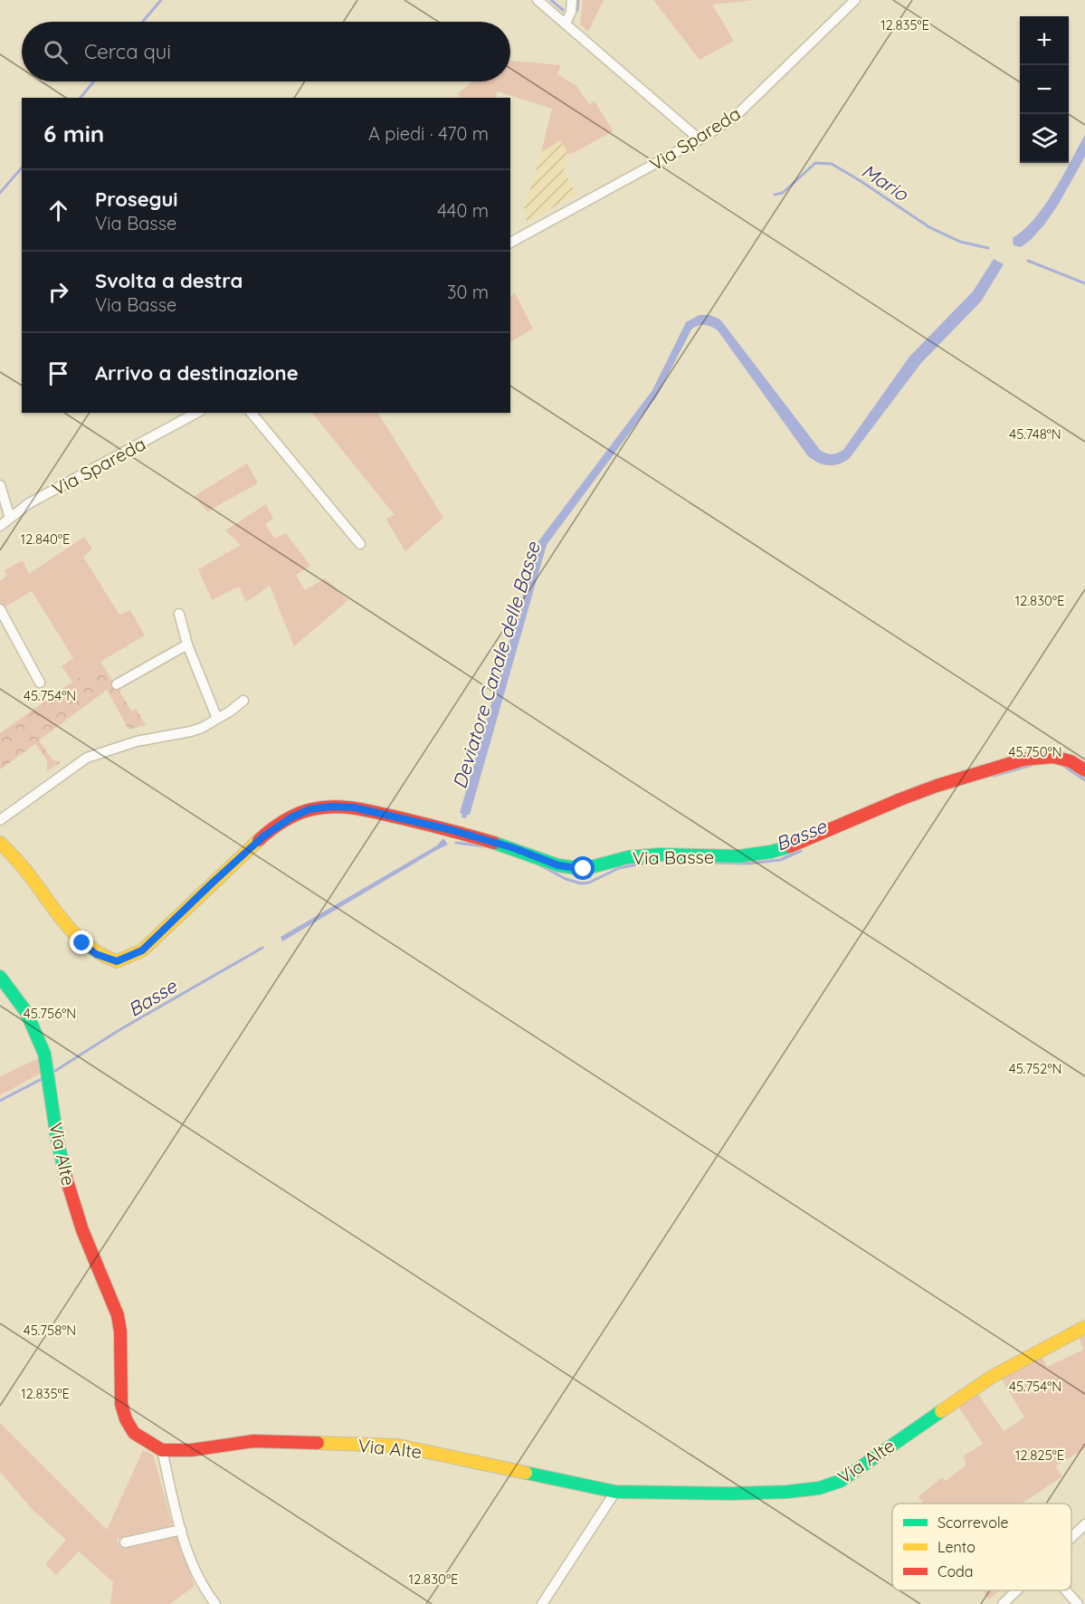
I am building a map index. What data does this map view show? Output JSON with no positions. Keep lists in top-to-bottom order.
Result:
{
  "streets": {
    "street": ["Via Spareda", "Via Basse", "Via Alte"]
  },
  "water": ["Mario", "Deviatore Canale delle Basse", "Basse"],
  "legend": ["Scorrevole", "Lento", "Coda"],
  "page": {
    "map_buttons": ["+", "−"],
    "search": "Cerca qui",
    "heading": ["6 min", "A piedi · 470 m"],
    "list": [
      ["Prosegui", "Via Basse", "440 m"],
      ["Svolta a destra", "Via Basse", "30 m"],
      "Arrivo a destinazione"
    ]
  },
  "coordinates": [
    "12.835°E",
    "45.748°N",
    "12.840°E",
    "12.830°E",
    "45.754°N",
    "45.750°N",
    "45.756°N",
    "45.752°N",
    "45.758°N",
    "12.825°E"
  ]
}
